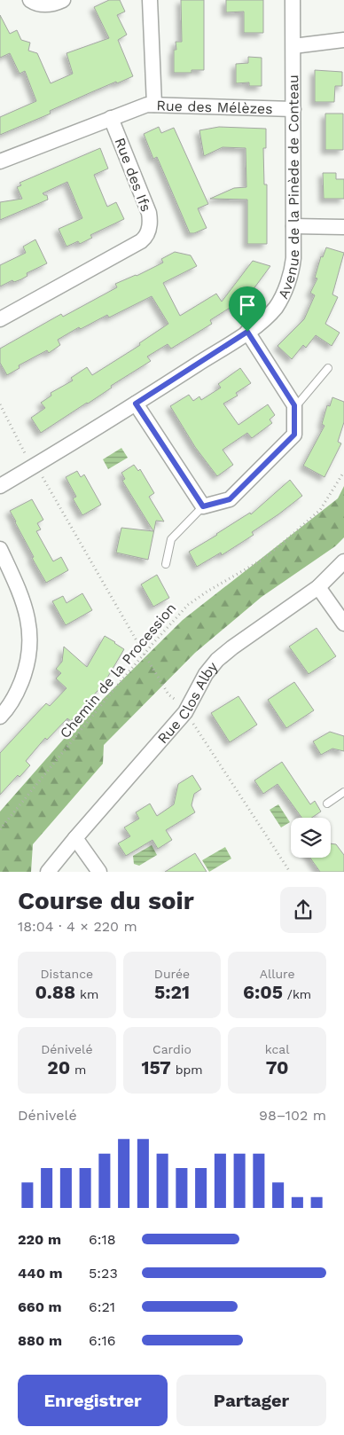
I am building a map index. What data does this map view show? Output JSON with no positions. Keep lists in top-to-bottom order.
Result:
{
  "streets": {
    "street": [
      "Rue des Mélèzes",
      "Rue des Ifs",
      "Avenue de la Pinède de Conteau",
      "Rue Clos Alby"
    ],
    "path": ["Chemin de la Procession"]
  },
  "crossings": [
    ["Rue des Mélèzes", "Rue des Ifs"],
    ["Rue des Mélèzes", "Avenue de la Pinède de Conteau"]
  ],
  "page": {
    "heading": ["Course du soir", "18:04 · 4 × 220 m"],
    "stats": [
      ["Distance", "0.88 km"],
      ["Durée", "5:21"],
      ["Allure", "6:05 /km"],
      ["Dénivelé", "20 m"],
      ["Cardio", "157 bpm"],
      ["kcal", "70"]
    ],
    "chart": ["Dénivelé", "98–102 m"],
    "list": [
      {
        "name": "220 m",
        "note": "6:18"
      },
      {
        "name": "440 m",
        "note": "5:23"
      },
      {
        "name": "660 m",
        "note": "6:21"
      },
      {
        "name": "880 m",
        "note": "6:16"
      }
    ],
    "buttons": ["Enregistrer", "Partager"]
  }
}
